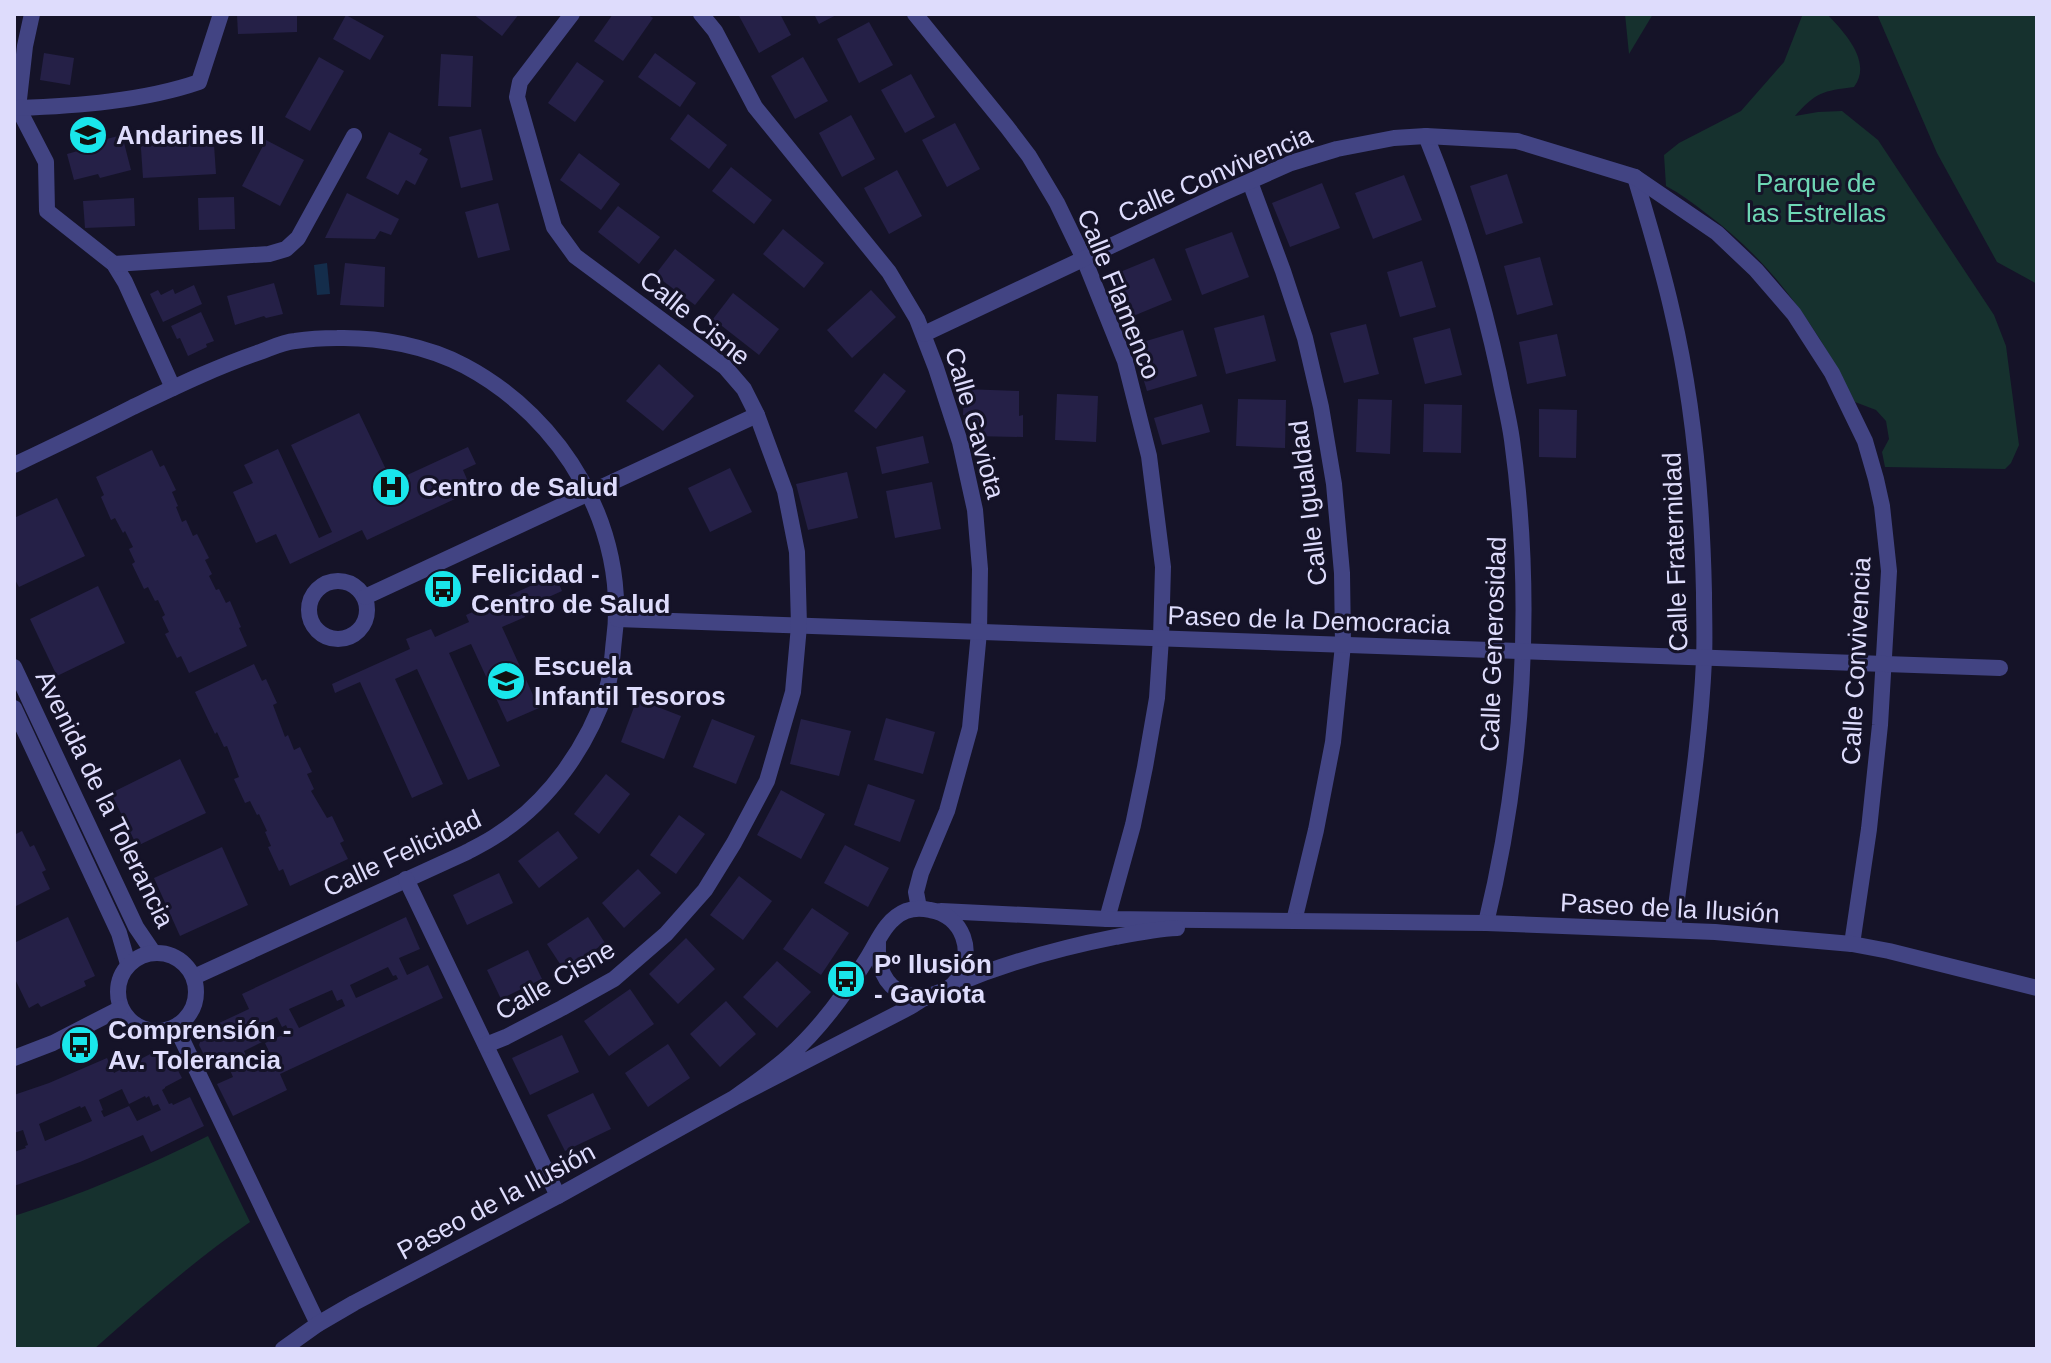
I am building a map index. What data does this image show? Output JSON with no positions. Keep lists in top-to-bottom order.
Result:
{
  "streets": {
    "street": [
      "Calle Convivencia",
      "Calle Flamenco",
      "Calle Cisne",
      "Calle Gaviota",
      "Calle Igualdad",
      "Calle Fraternidad",
      "Paseo de la Democracia",
      "Calle Generosidad",
      "Avenida de la Tolerancia",
      "Calle Felicidad",
      "Paseo de la Ilusión"
    ]
  },
  "crossings": [
    ["Calle Convivencia", "Calle Flamenco"],
    ["Calle Convivencia", "Calle Gaviota"],
    ["Calle Convivencia", "Calle Igualdad"],
    ["Calle Convivencia", "Calle Fraternidad"],
    ["Calle Convivencia", "Paseo de la Democracia"],
    ["Calle Convivencia", "Calle Generosidad"],
    ["Calle Convivencia", "Paseo de la Ilusión"],
    ["Calle Flamenco", "Paseo de la Democracia"],
    ["Calle Flamenco", "Paseo de la Ilusión"],
    ["Calle Cisne", "Paseo de la Democracia"],
    ["Calle Gaviota", "Paseo de la Democracia"],
    ["Calle Gaviota", "Paseo de la Ilusión"],
    ["Calle Igualdad", "Paseo de la Democracia"],
    ["Calle Igualdad", "Paseo de la Ilusión"],
    ["Calle Fraternidad", "Paseo de la Democracia"],
    ["Calle Fraternidad", "Paseo de la Ilusión"],
    ["Paseo de la Democracia", "Calle Generosidad"],
    ["Paseo de la Democracia", "Calle Felicidad"],
    ["Calle Generosidad", "Paseo de la Ilusión"],
    ["Avenida de la Tolerancia", "Calle Felicidad"]
  ],
  "parks": ["Parque de las Estrellas"],
  "places": {
    "school or university": ["Andarines II", "Escuela Infantil Tesoros"],
    "hospital": ["Centro de Salud"],
    "bus stop": ["Felicidad - Centro de Salud", "Pº Ilusión - Gaviota", "Comprensión - Av. Tolerancia"]
  }
}
